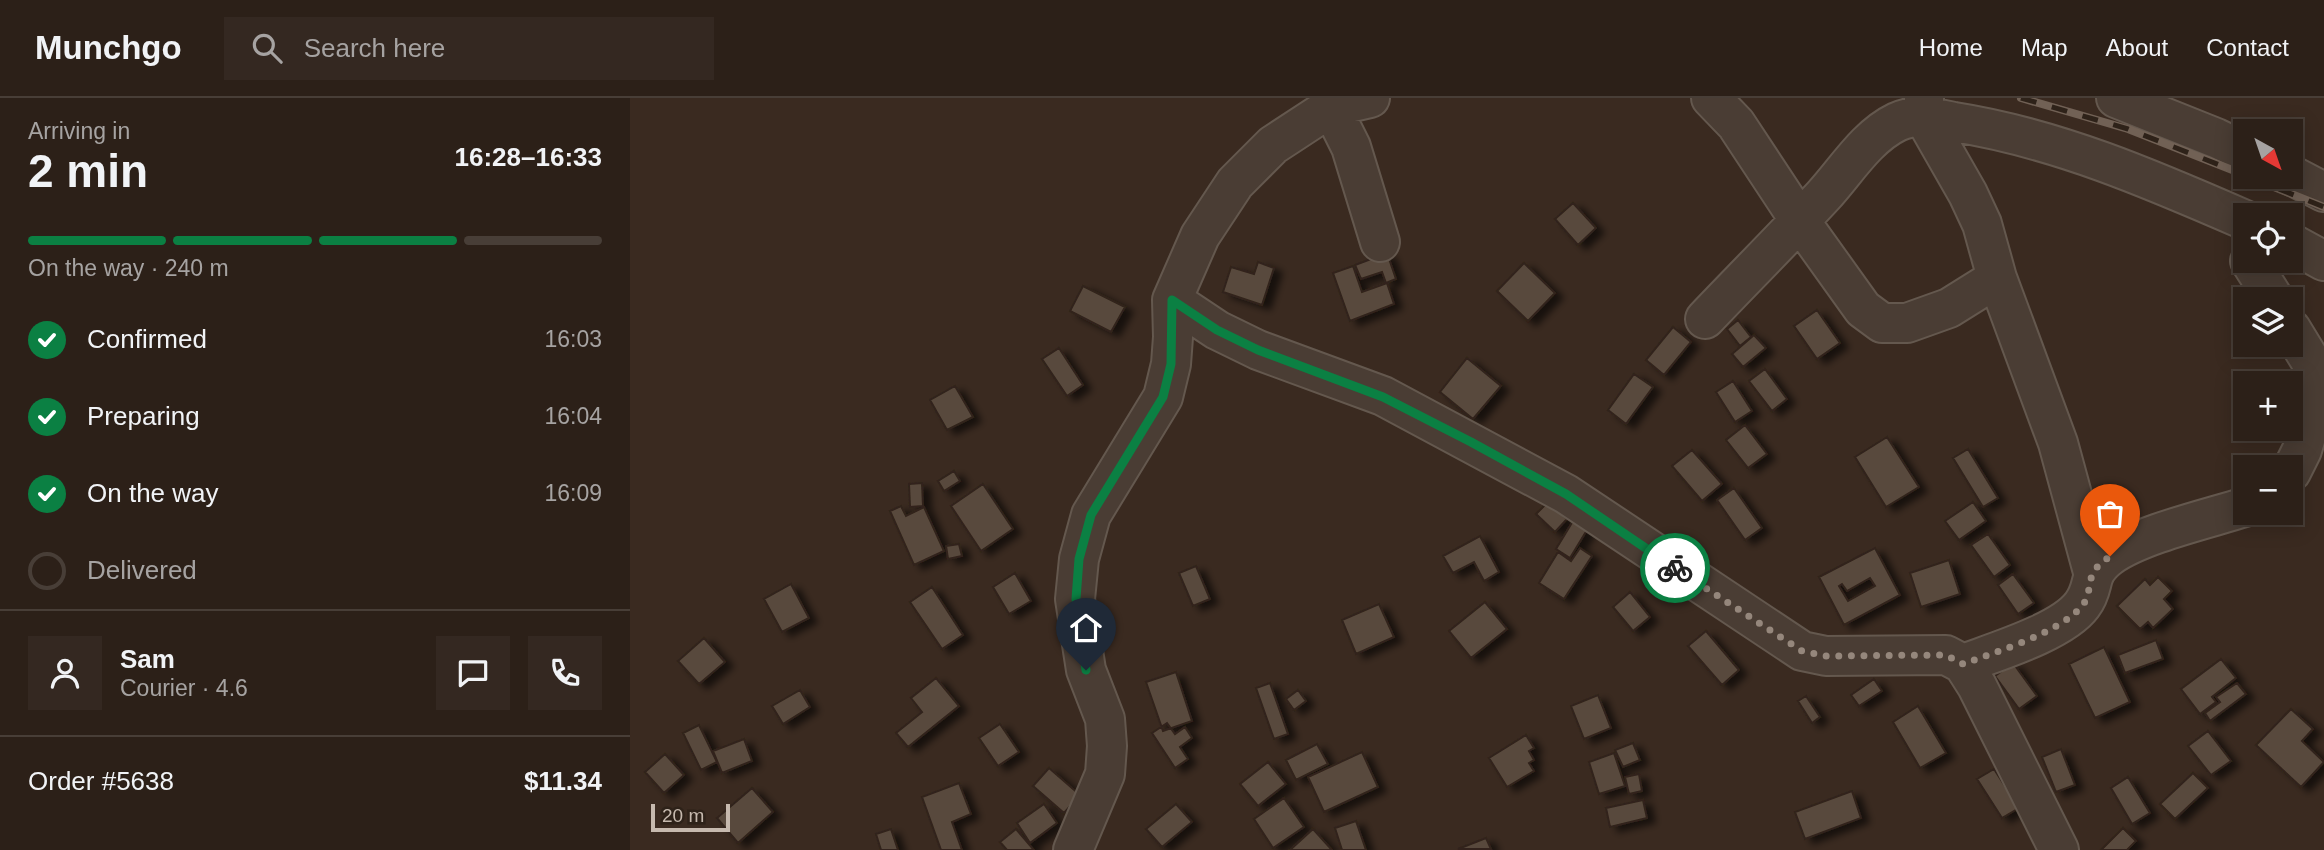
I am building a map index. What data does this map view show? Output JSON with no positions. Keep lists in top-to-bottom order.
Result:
{
  "scale_bar": "20 m",
  "north": "bottom right",
  "page": {
    "header": "Munchgo",
    "search": "Search here",
    "nav": [
      "Home",
      "Map",
      "About",
      "Contact"
    ],
    "heading": ["2 min", "Arriving in", "16:28–16:33"],
    "panel": [
      "Sam",
      "Courier · 4.6",
      "Order #5638",
      "$11.34"
    ],
    "map_buttons": ["+", "−"],
    "bar": "On the way · 240 m",
    "list": [
      ["Confirmed", "16:03"],
      ["Preparing", "16:04"],
      ["On the way", "16:09"],
      "Delivered"
    ],
    "scale": "20 m"
  }
}
